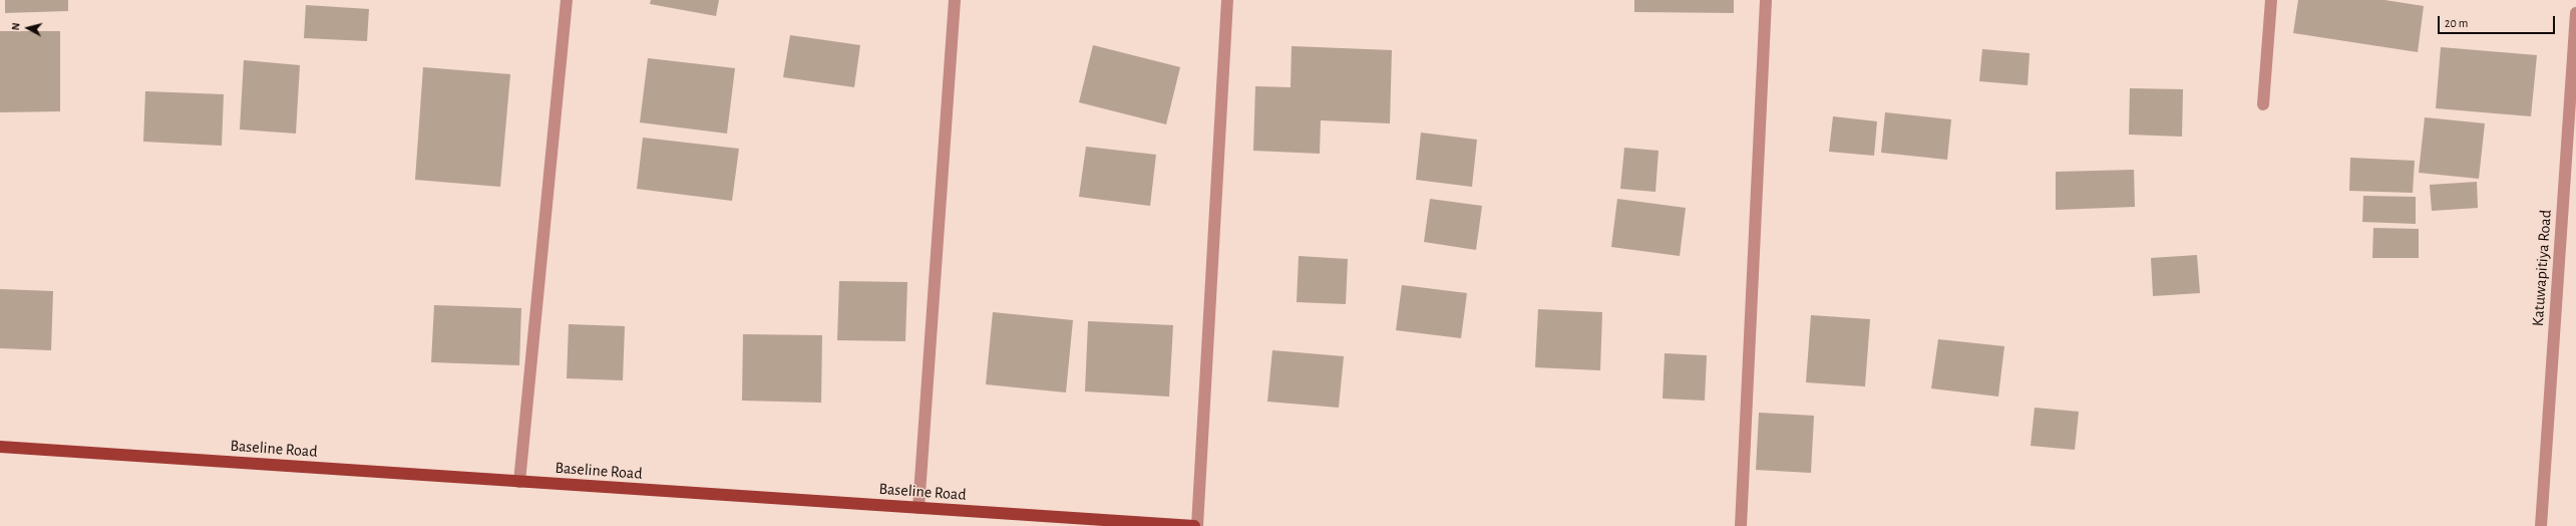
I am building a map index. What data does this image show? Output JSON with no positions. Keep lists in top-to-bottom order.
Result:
{
  "streets": {
    "main road": ["Baseline Road"],
    "street": ["Katuwapitiya Road"]
  },
  "scale_bar": "20 m",
  "north": "left"
}
